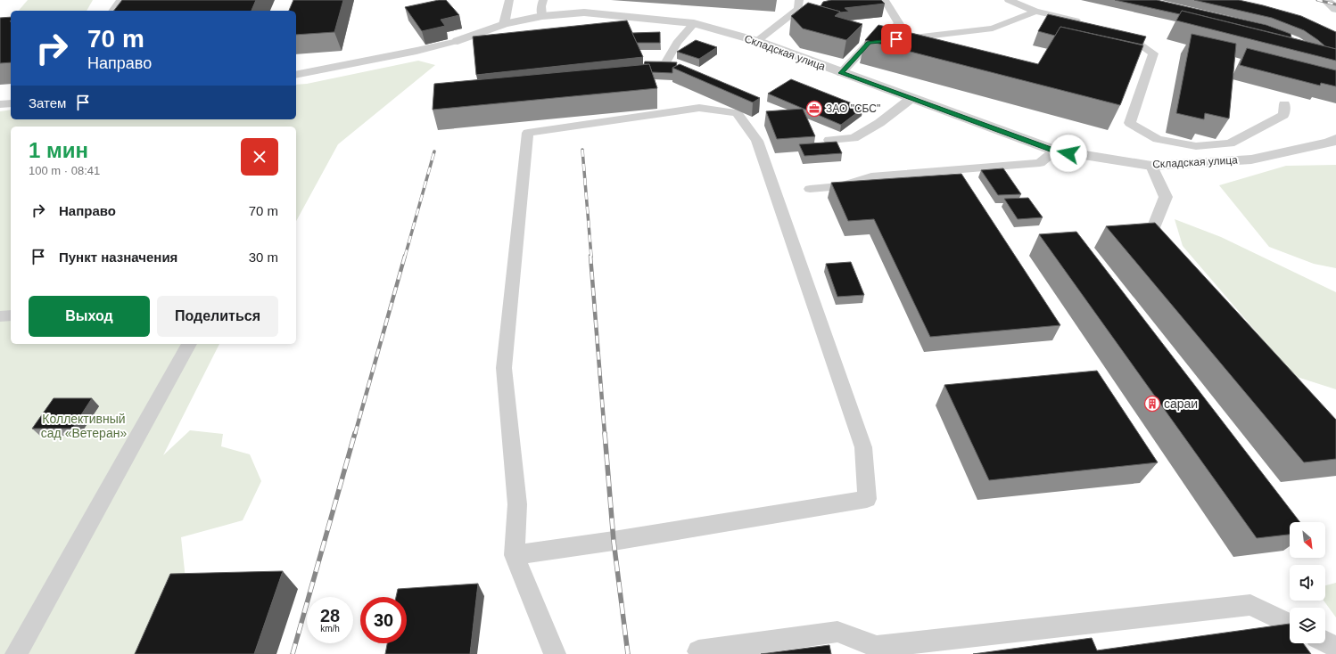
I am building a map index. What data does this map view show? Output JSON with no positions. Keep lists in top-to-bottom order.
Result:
{
  "streets": {
    "street": ["Складская улица"]
  },
  "parks": ["Коллективный сад «Ветеран»"],
  "places": {
    "office": ["ЗАО \"СБС\""],
    "building": ["сараи"]
  },
  "north": "bottom right",
  "page": {
    "turn": ["70 m", "Направо"],
    "then": "Затем",
    "heading": ["1 мин", "100 m · 08:41"],
    "list": [
      {
        "name": "Направо",
        "value": "70 m"
      },
      {
        "name": "Пункт назначения",
        "value": "30 m"
      }
    ],
    "buttons": ["Выход", "Поделиться"],
    "speed": "28 km/h",
    "limit": "30"
  }
}
